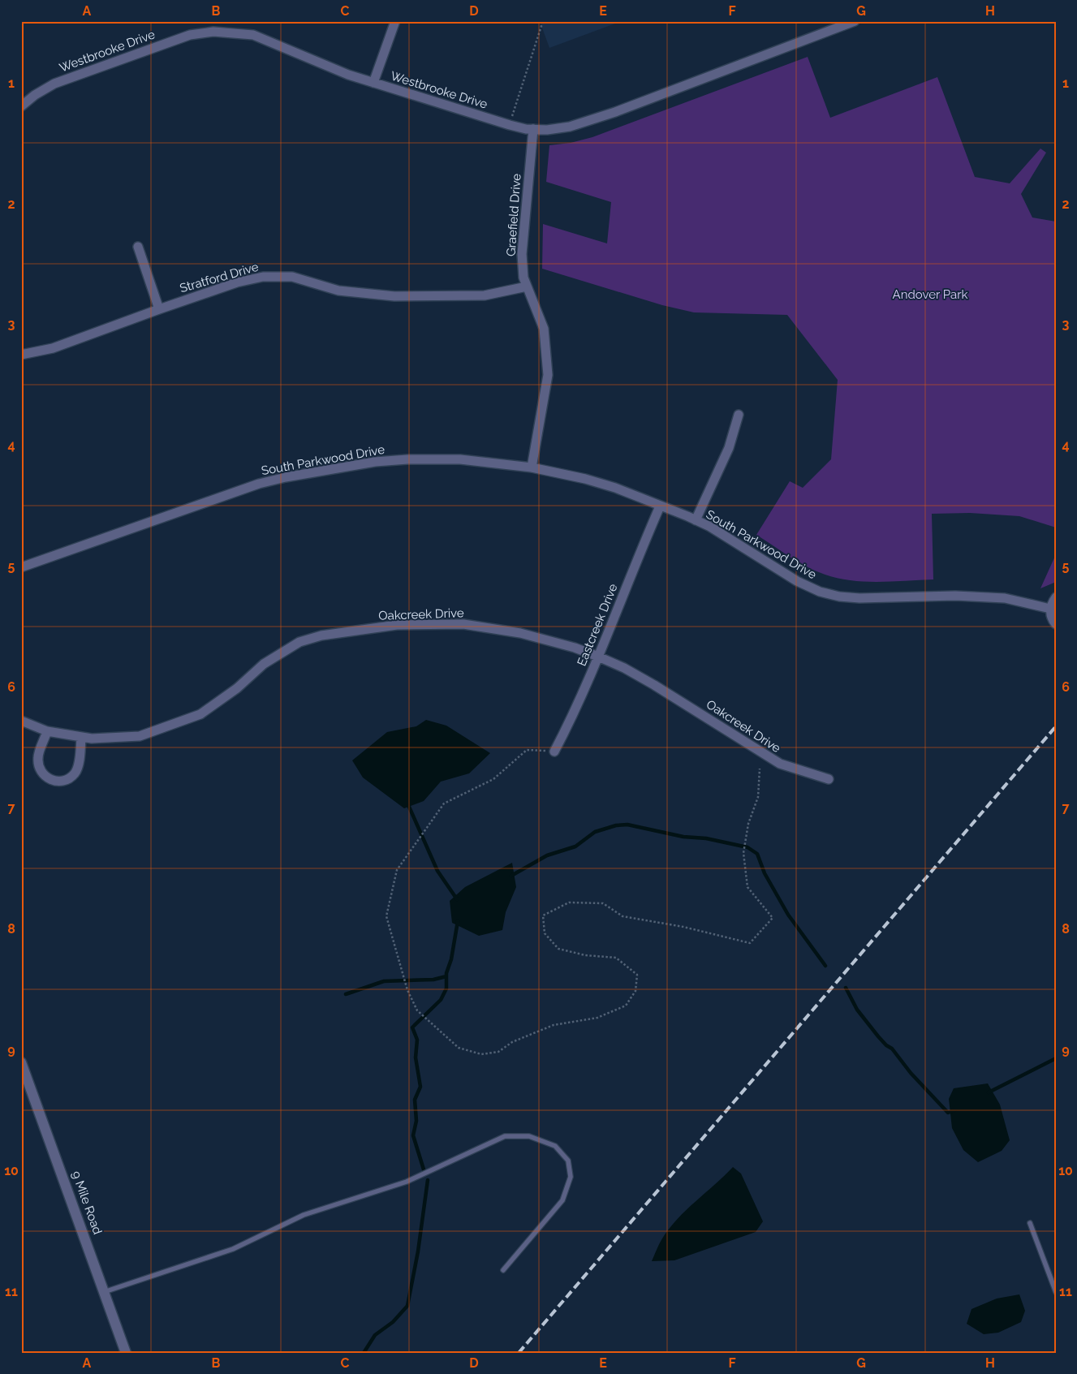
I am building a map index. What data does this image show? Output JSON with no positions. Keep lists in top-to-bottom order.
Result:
{
  "streets": {
    "street": [
      "Westbrooke Drive",
      "Graefield Drive",
      "Stratford Drive",
      "South Parkwood Drive",
      "Oakcreek Drive",
      "Eastcreek Drive",
      "9 Mile Road"
    ]
  },
  "crossings": [
    ["Westbrooke Drive", "Graefield Drive"],
    ["Graefield Drive", "Stratford Drive"],
    ["Graefield Drive", "South Parkwood Drive"],
    ["South Parkwood Drive", "Eastcreek Drive"],
    ["Oakcreek Drive", "Eastcreek Drive"]
  ],
  "parks": ["Andover Park"],
  "grid": {
    "columns": [
      "A",
      "B",
      "C",
      "D",
      "E",
      "F",
      "G",
      "H"
    ],
    "rows": [
      "1",
      "2",
      "3",
      "4",
      "5",
      "6",
      "7",
      "8",
      "9",
      "10",
      "11"
    ]
  }
}
